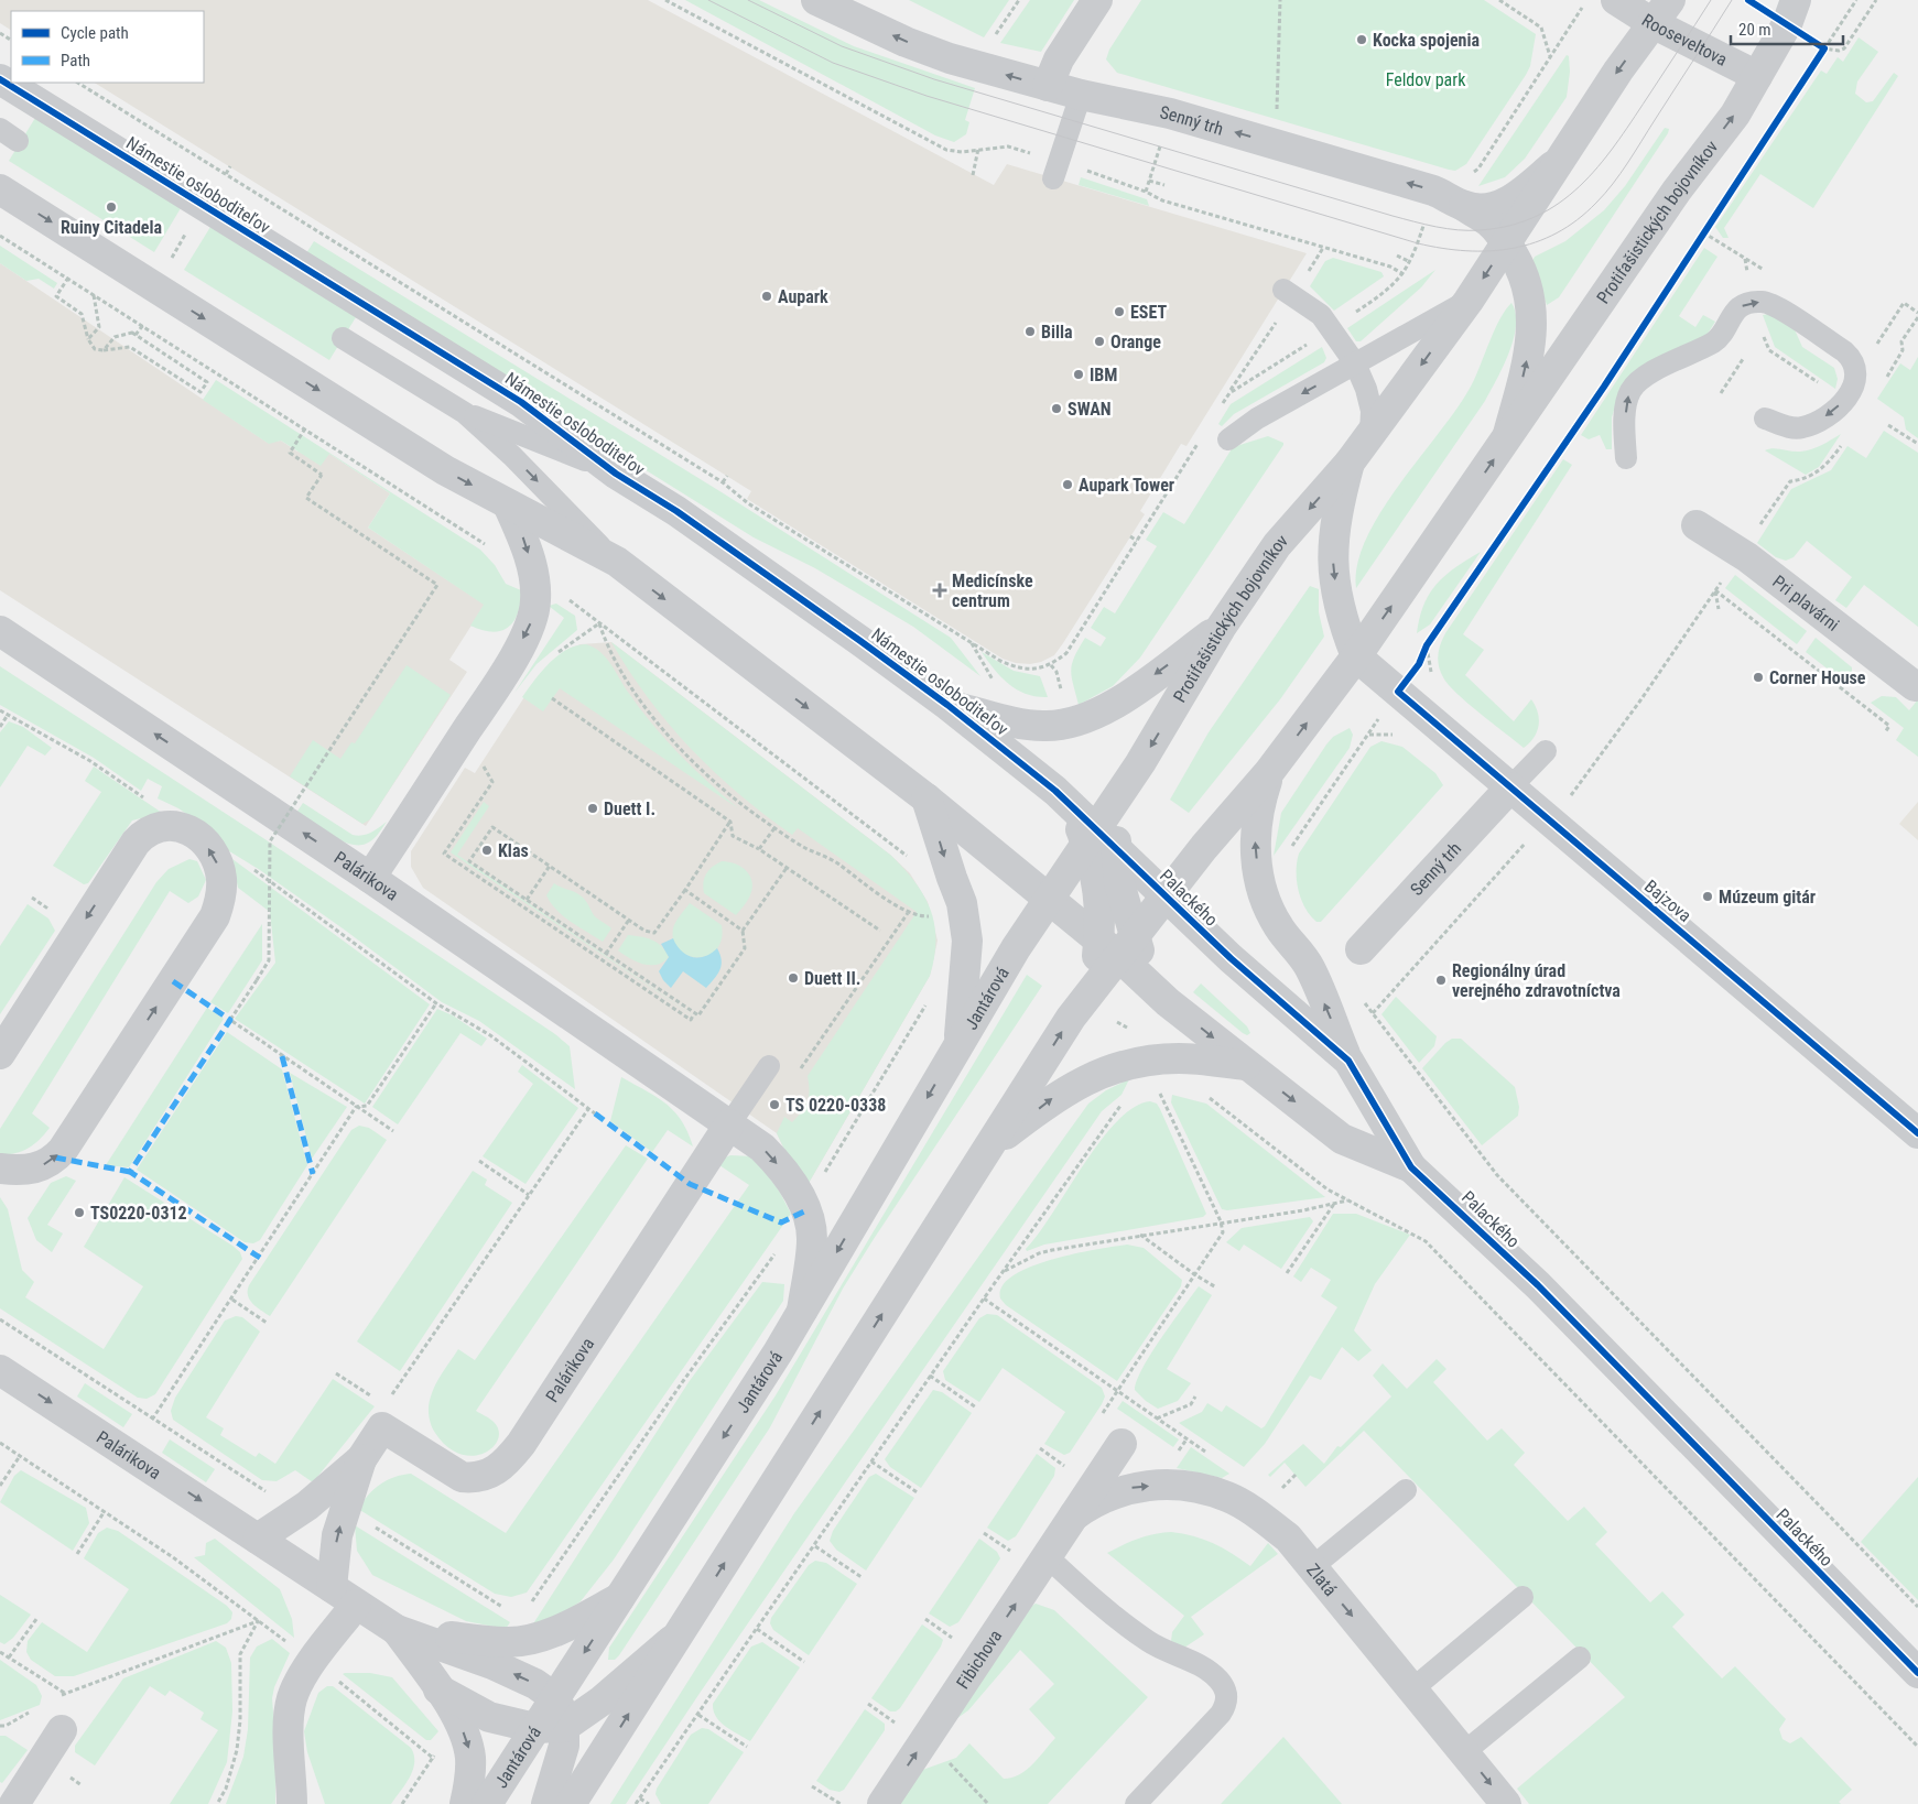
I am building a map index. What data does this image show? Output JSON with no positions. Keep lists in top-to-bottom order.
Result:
{
  "streets": {
    "street": [
      "Rooseveltova",
      "Senný trh",
      "Námestie osloboditeľov",
      "Protifašistických bojovníkov",
      "Pri plavárni",
      "Palárikova",
      "Palackého",
      "Bajzova",
      "Jantárová",
      "Zlatá",
      "Fibichova"
    ]
  },
  "crossings": [
    ["Rooseveltova", "Protifašistických bojovníkov"],
    ["Senný trh", "Protifašistických bojovníkov"],
    ["Senný trh", "Bajzova"],
    ["Námestie osloboditeľov", "Palackého"],
    ["Protifašistických bojovníkov", "Palackého"],
    ["Protifašistických bojovníkov", "Bajzova"],
    ["Protifašistických bojovníkov", "Jantárová"],
    ["Palárikova", "Jantárová"],
    ["Palackého", "Jantárová"],
    ["Zlatá", "Fibichova"]
  ],
  "one_way": ["Senný trh", "Zlatá"],
  "parks": ["Feldov park"],
  "places": {
    "other": [
      "Kocka spojenia",
      "Ruiny Citadela",
      "Aupark",
      "ESET",
      "Billa",
      "Orange",
      "IBM",
      "SWAN",
      "Aupark Tower",
      "Corner House",
      "Duett I.",
      "Klas",
      "Múzeum gitár",
      "Duett II.",
      "Regionálny úrad verejného zdravotníctva",
      "TS 0220-0338",
      "TS0220-0312"
    ],
    "health": ["Medicínske centrum"]
  },
  "legend": ["Cycle path", "Path"],
  "scale_bar": "20 m"
}
